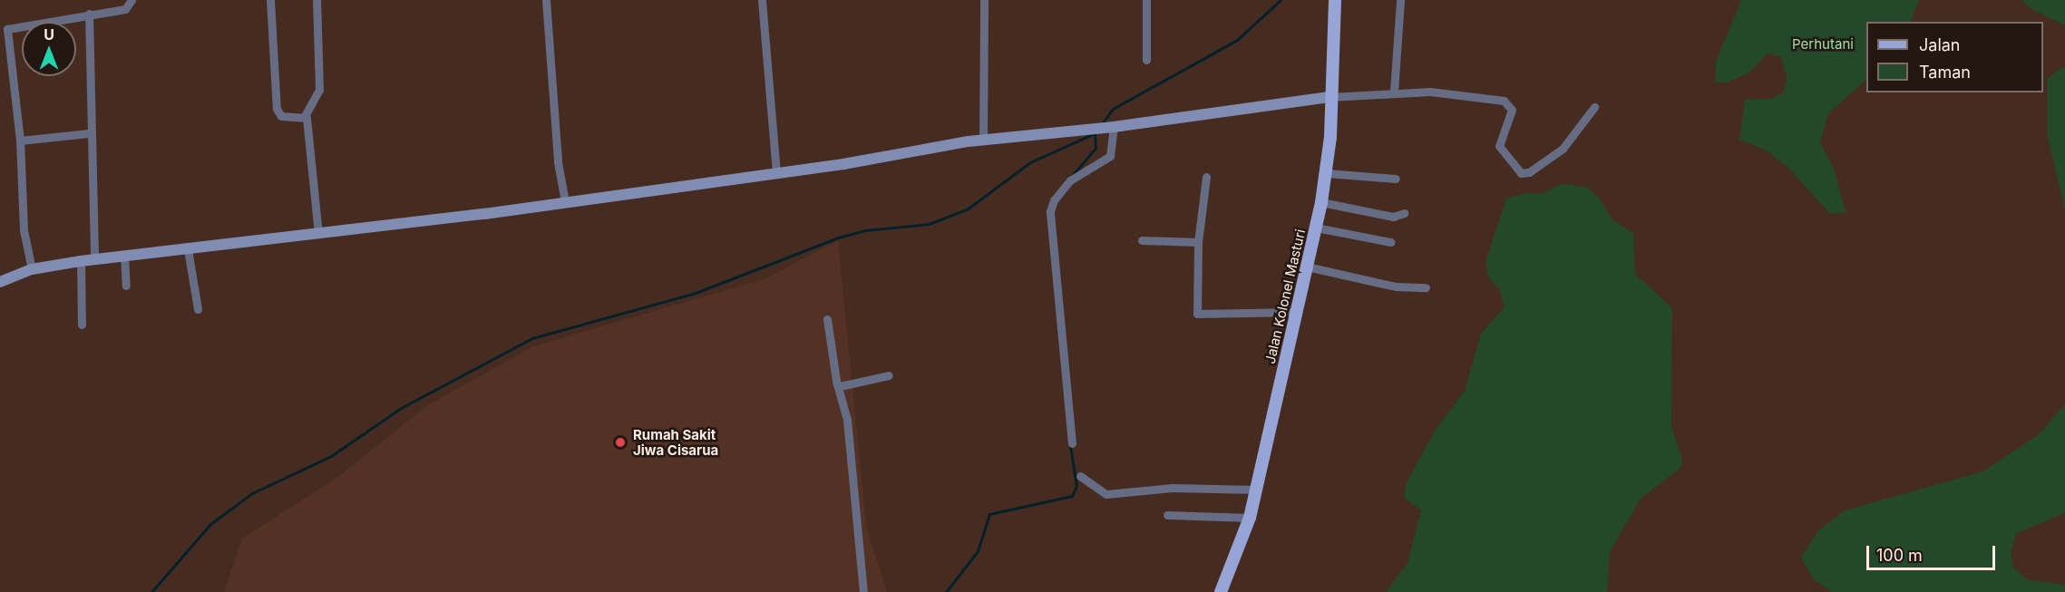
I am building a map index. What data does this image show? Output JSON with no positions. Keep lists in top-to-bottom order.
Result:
{
  "streets": {
    "main road": ["Jalan Kolonel Masturi"]
  },
  "parks": ["Perhutani"],
  "places": ["Rumah Sakit Jiwa Cisarua"],
  "legend": ["Jalan", "Taman"],
  "scale_bar": "100 m",
  "north": "top"
}
